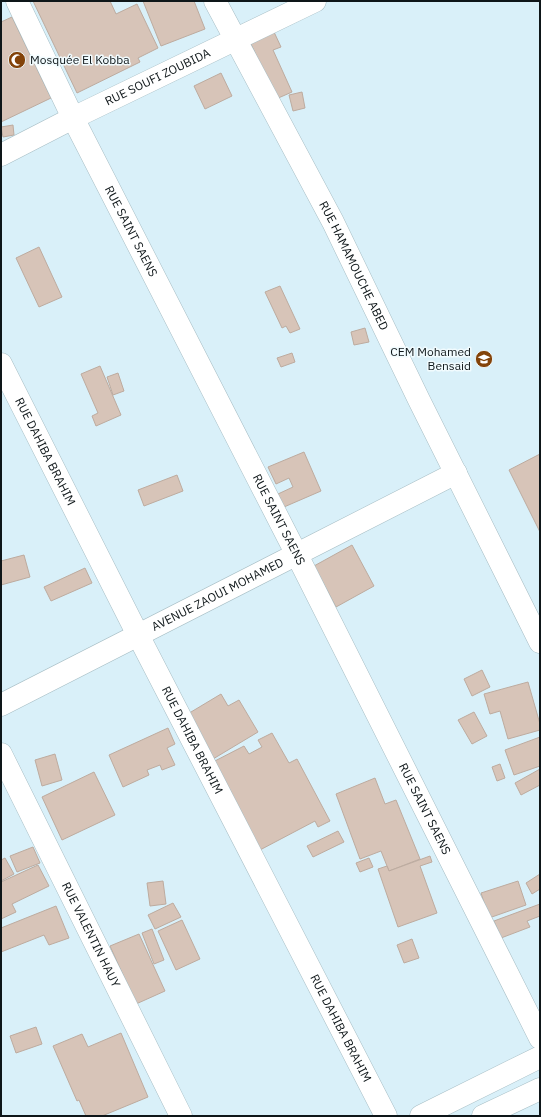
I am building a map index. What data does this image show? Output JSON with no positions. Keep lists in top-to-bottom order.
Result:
{
  "streets": {
    "street": [
      "RUE SOUFI ZOUBIDA",
      "RUE SAINT SAENS",
      "RUE HAMAMOUCHE ABED",
      "RUE DAHIBA BRAHIM",
      "AVENUE ZAOUI MOHAMED",
      "RUE VALENTIN HAUY"
    ]
  },
  "crossings": [
    ["RUE SOUFI ZOUBIDA", "RUE SAINT SAENS"],
    ["RUE SOUFI ZOUBIDA", "RUE HAMAMOUCHE ABED"],
    ["RUE SAINT SAENS", "AVENUE ZAOUI MOHAMED"],
    ["RUE HAMAMOUCHE ABED", "AVENUE ZAOUI MOHAMED"],
    ["RUE DAHIBA BRAHIM", "AVENUE ZAOUI MOHAMED"]
  ],
  "places": {
    "mosque": ["Mosquée El Kobba"],
    "school or university": ["CEM Mohamed Bensaid"]
  }
}
